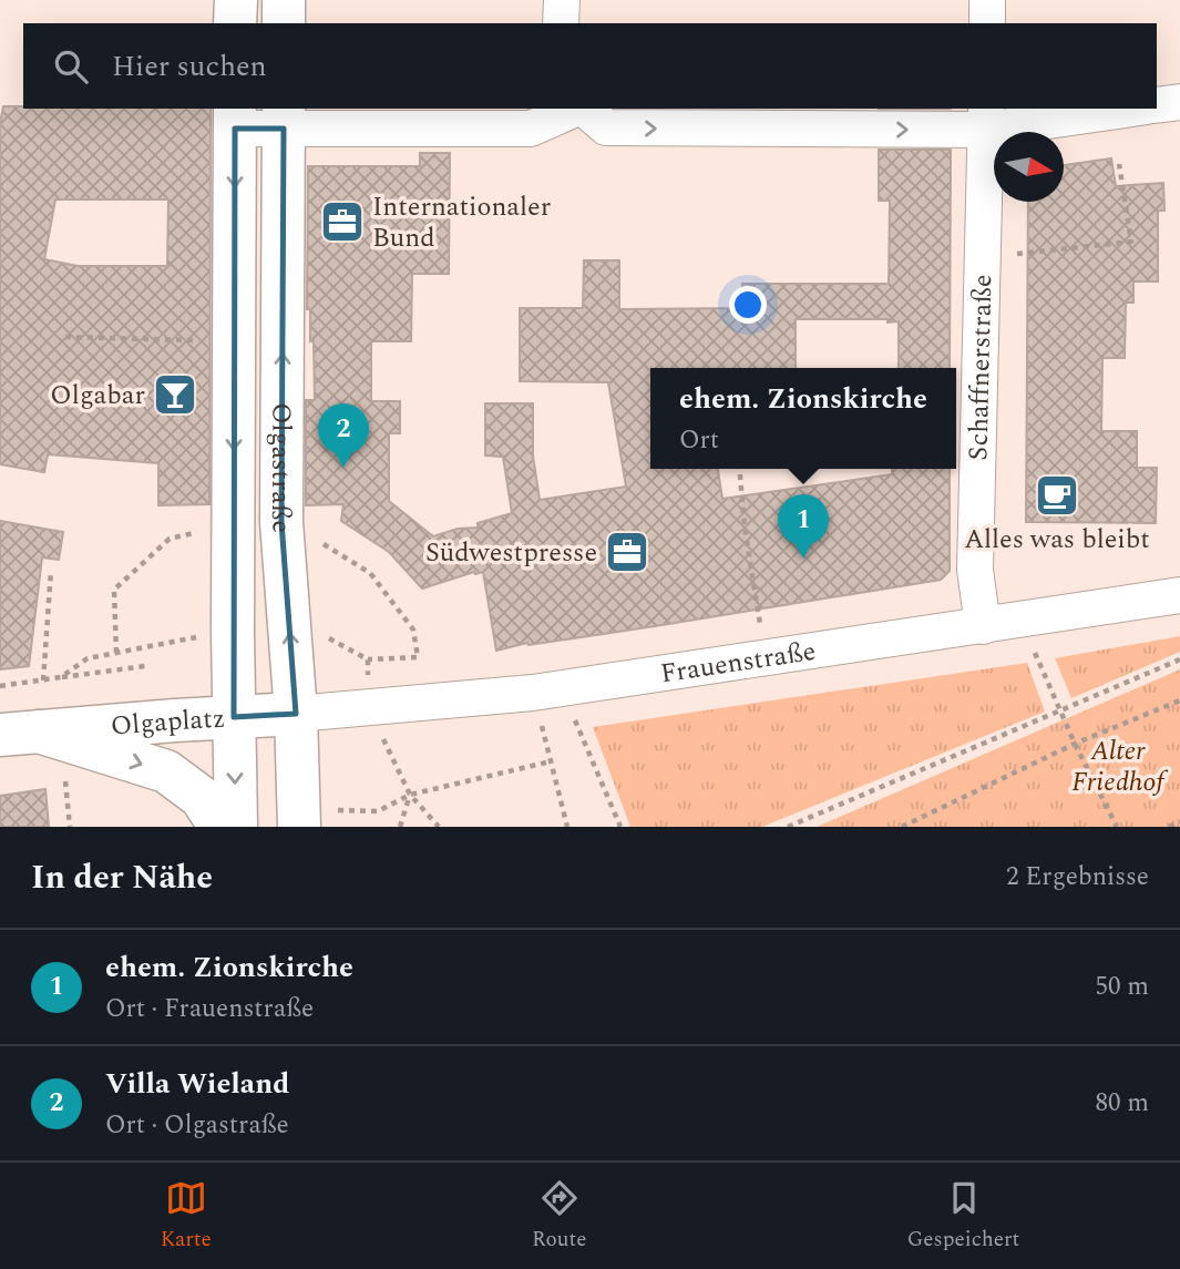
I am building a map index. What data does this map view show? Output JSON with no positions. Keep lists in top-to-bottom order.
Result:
{
  "streets": {
    "main road": ["Olgastraße", "Olgaplatz"],
    "street": ["Schaffnerstraße", "Frauenstraße"]
  },
  "crossings": [
    ["Schaffnerstraße", "Frauenstraße"],
    ["Olgastraße", "Frauenstraße"],
    ["Olgastraße", "Olgaplatz"],
    ["Frauenstraße", "Olgaplatz"]
  ],
  "parks": ["Alter Friedhof"],
  "places": {
    "office": ["Internationaler Bund", "Südwestpresse"],
    "bar": ["Olgabar"],
    "cafe": ["Alles was bleibt"]
  },
  "north": "right",
  "page": {
    "search": "Hier suchen",
    "popup": ["ehem. Zionskirche", "Ort"],
    "pins": ["2", "1"],
    "heading": ["In der Nähe", "2 Ergebnisse"],
    "list": [
      {
        "mark": "1",
        "name": "ehem. Zionskirche",
        "note": "Ort · Frauenstraße",
        "value": "50 m"
      },
      {
        "mark": "2",
        "name": "Villa Wieland",
        "note": "Ort · Olgastraße",
        "value": "80 m"
      }
    ],
    "nav": ["Karte", "Route", "Gespeichert"]
  }
}
